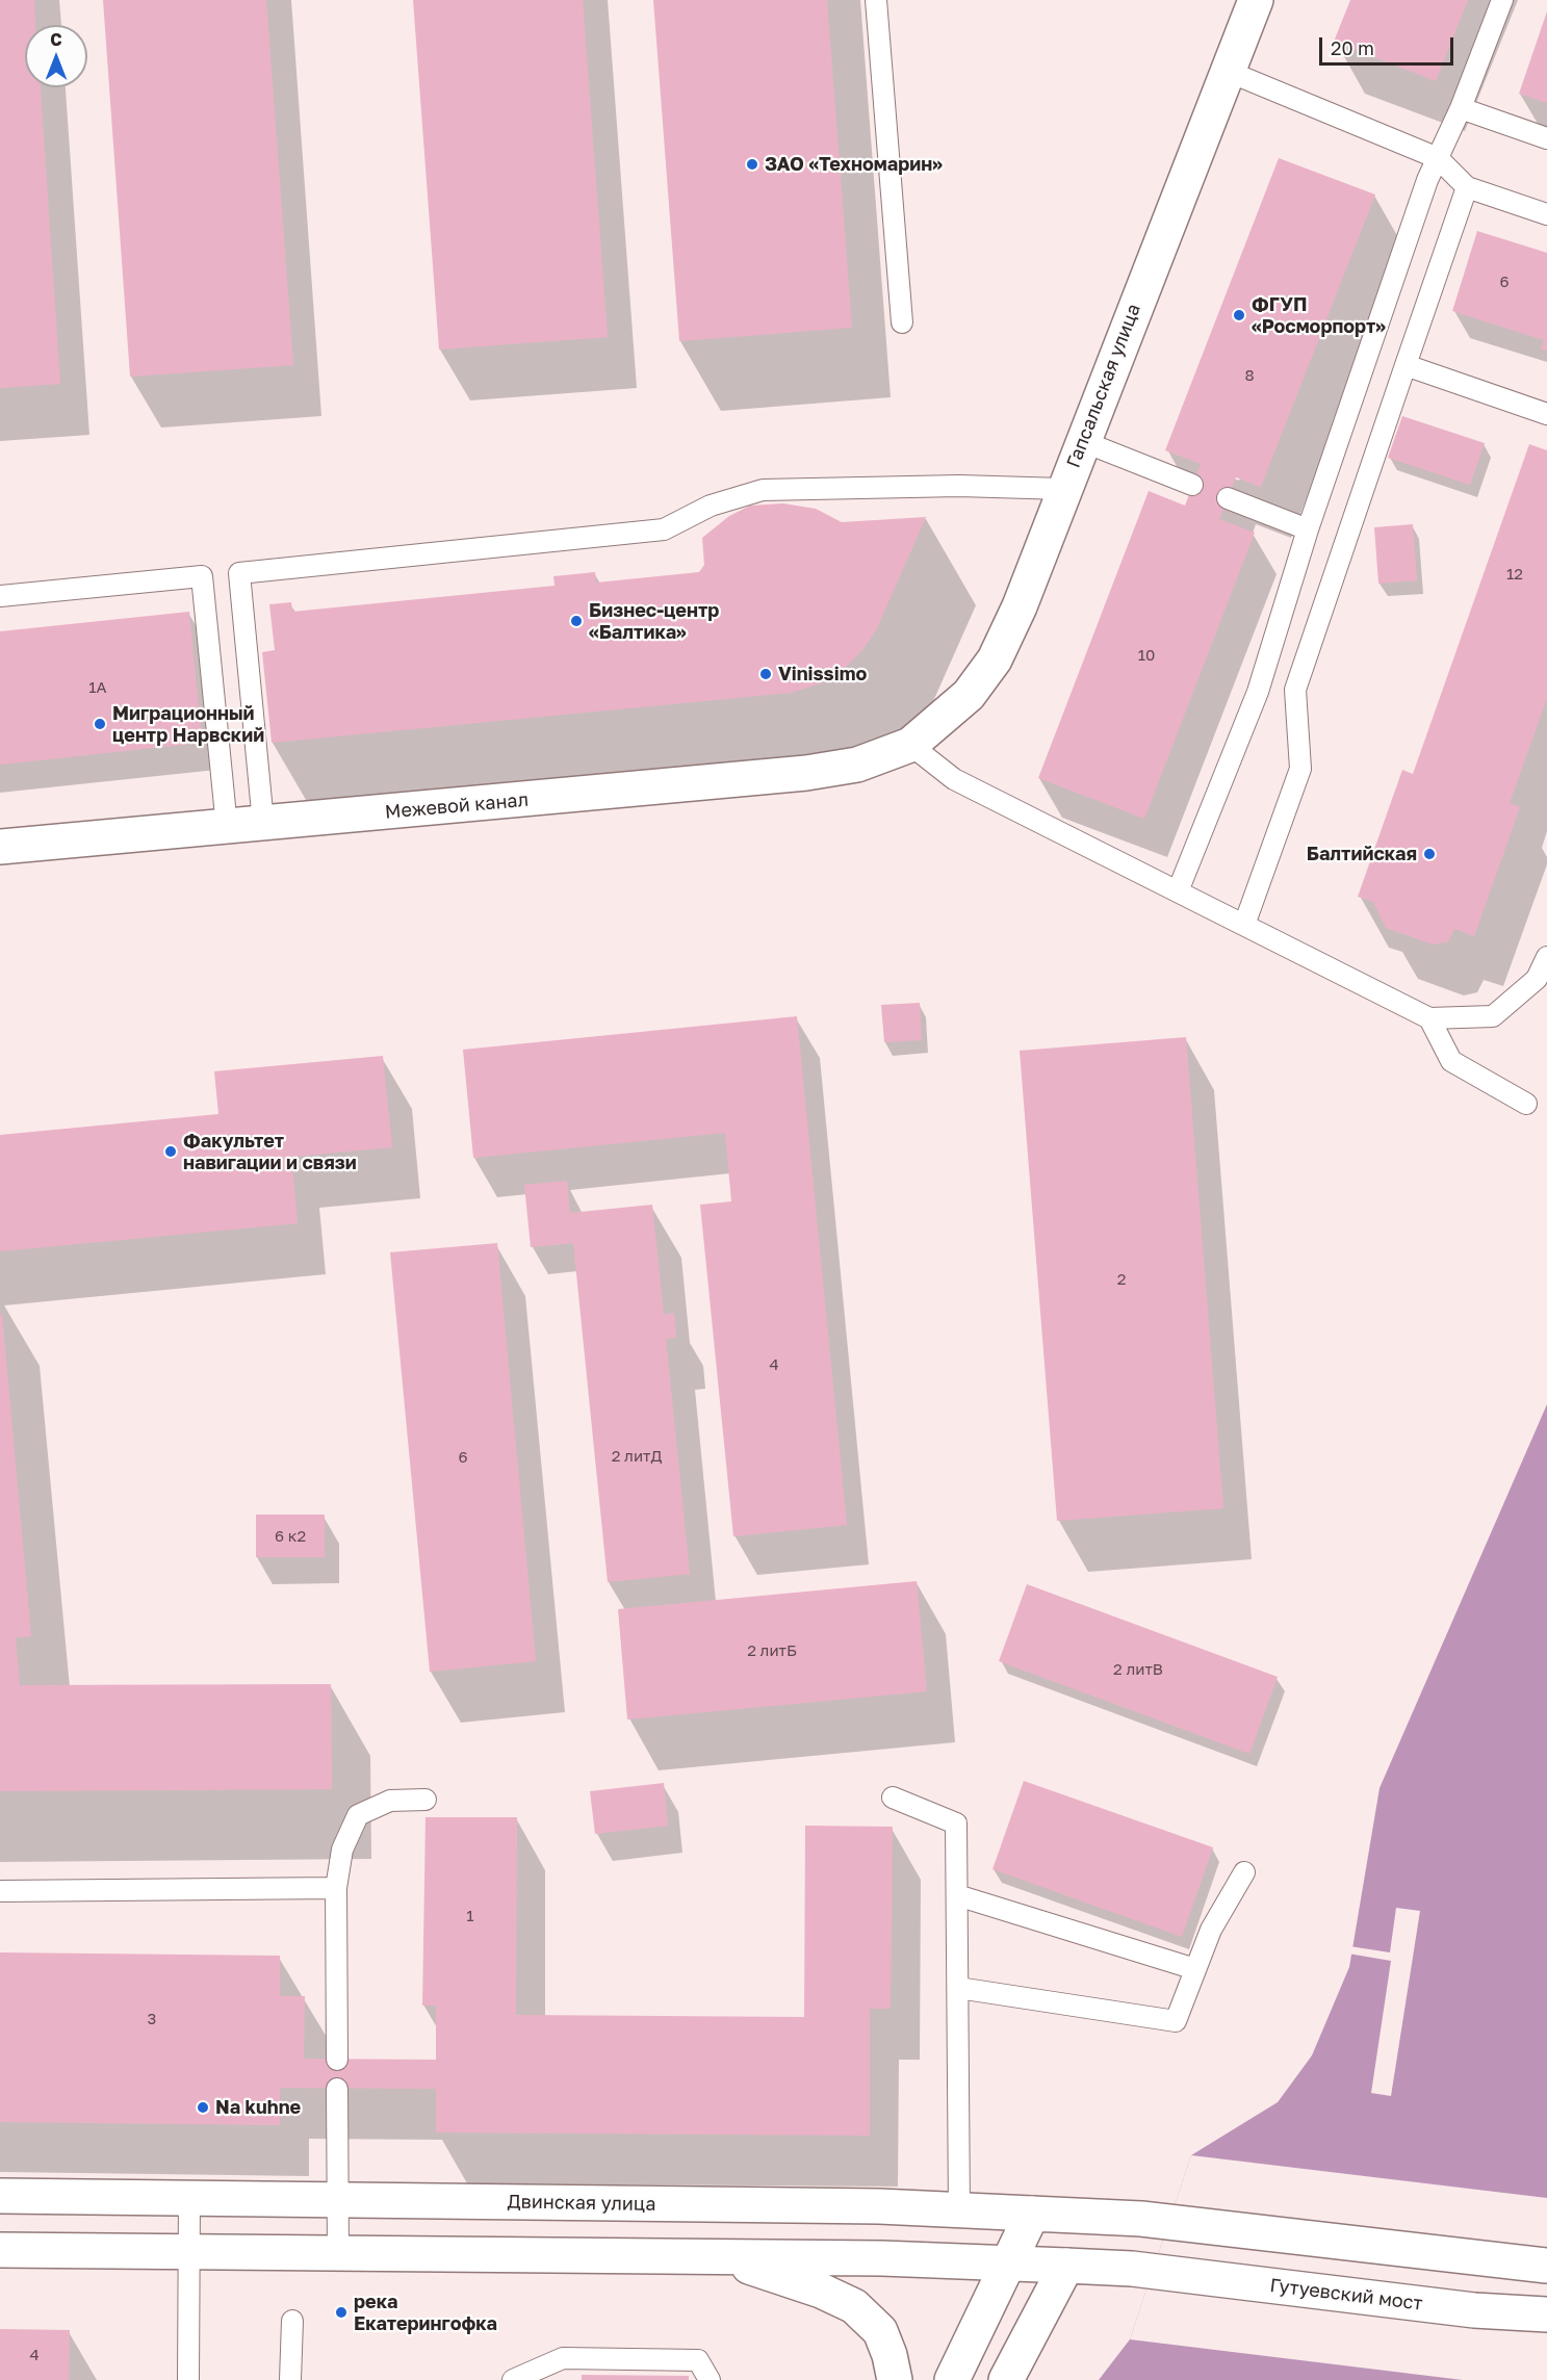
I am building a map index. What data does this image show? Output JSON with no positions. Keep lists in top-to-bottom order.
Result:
{
  "streets": {
    "street": [
      "Гапсальская улица",
      "Межевой канал",
      "Двинская улица",
      "Гутуевский мост"
    ]
  },
  "crossings": [
    ["Гапсальская улица", "Межевой канал"]
  ],
  "places": [
    "ЗАО «Техномарин»",
    "ФГУП «Росморпорт»",
    "Бизнес-центр «Балтика»",
    "Vinissimo",
    "Миграционный центр Нарвский",
    "Балтийская",
    "Факультет навигации и связи",
    "Na kuhne",
    "река Екатерингофка"
  ],
  "house_numbers": [
    "6",
    "8",
    "12",
    "10",
    "1А",
    "2",
    "4",
    "2 литД",
    "6",
    "6 к2",
    "2 литБ",
    "2 литВ",
    "1",
    "3",
    "4"
  ],
  "scale_bar": "20 m",
  "north": "top"
}
